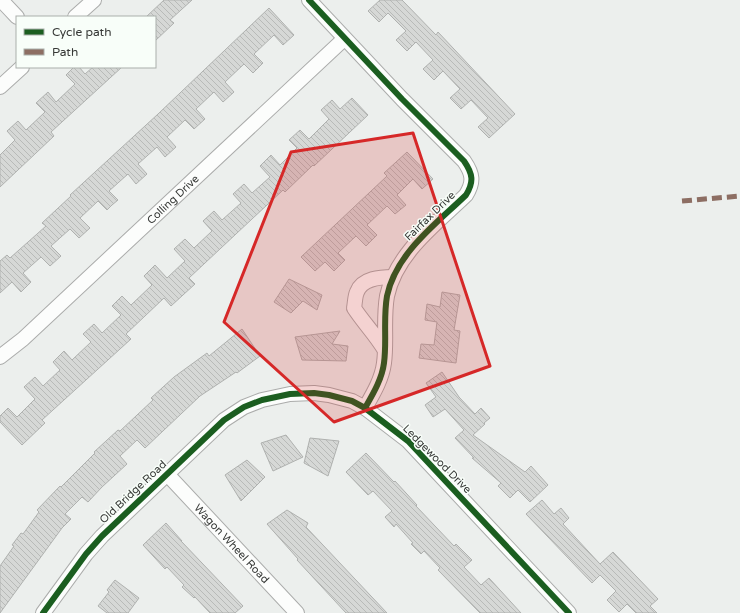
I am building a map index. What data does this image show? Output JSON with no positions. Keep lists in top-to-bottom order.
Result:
{
  "streets": {
    "street": [
      "Colling Drive",
      "Fairfax Drive",
      "Ledgewood Drive",
      "Old Bridge Road",
      "Wagon Wheel Road"
    ]
  },
  "crossings": [
    ["Colling Drive", "Fairfax Drive"],
    ["Fairfax Drive", "Ledgewood Drive"],
    ["Ledgewood Drive", "Old Bridge Road"],
    ["Old Bridge Road", "Wagon Wheel Road"]
  ],
  "legend": ["Cycle path", "Path"]
}
